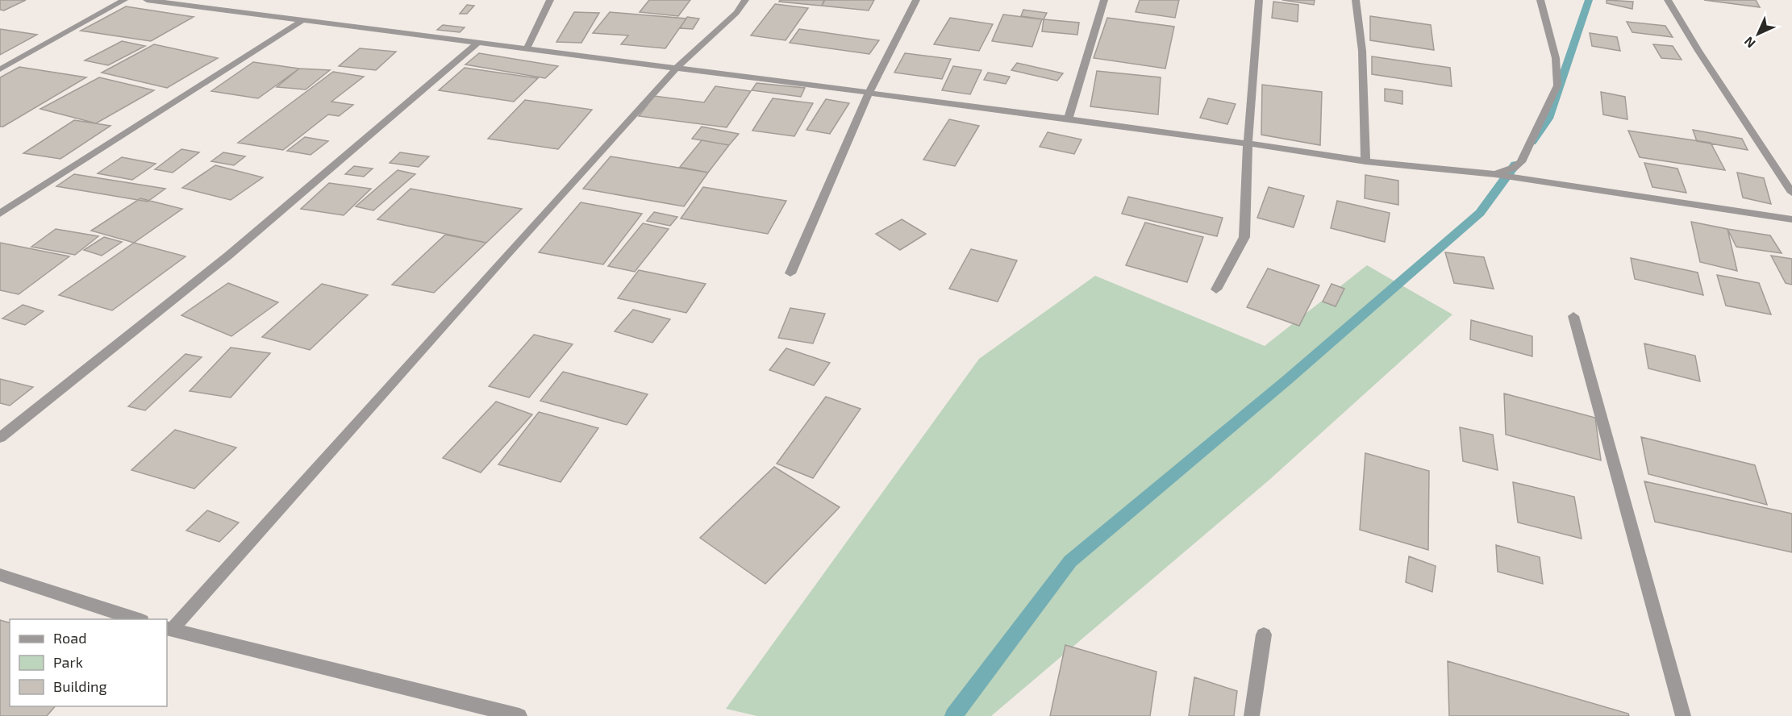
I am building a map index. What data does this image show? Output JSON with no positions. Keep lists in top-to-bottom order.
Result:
{
  "legend": ["Road", "Park", "Building"],
  "north": "bottom left"
}
